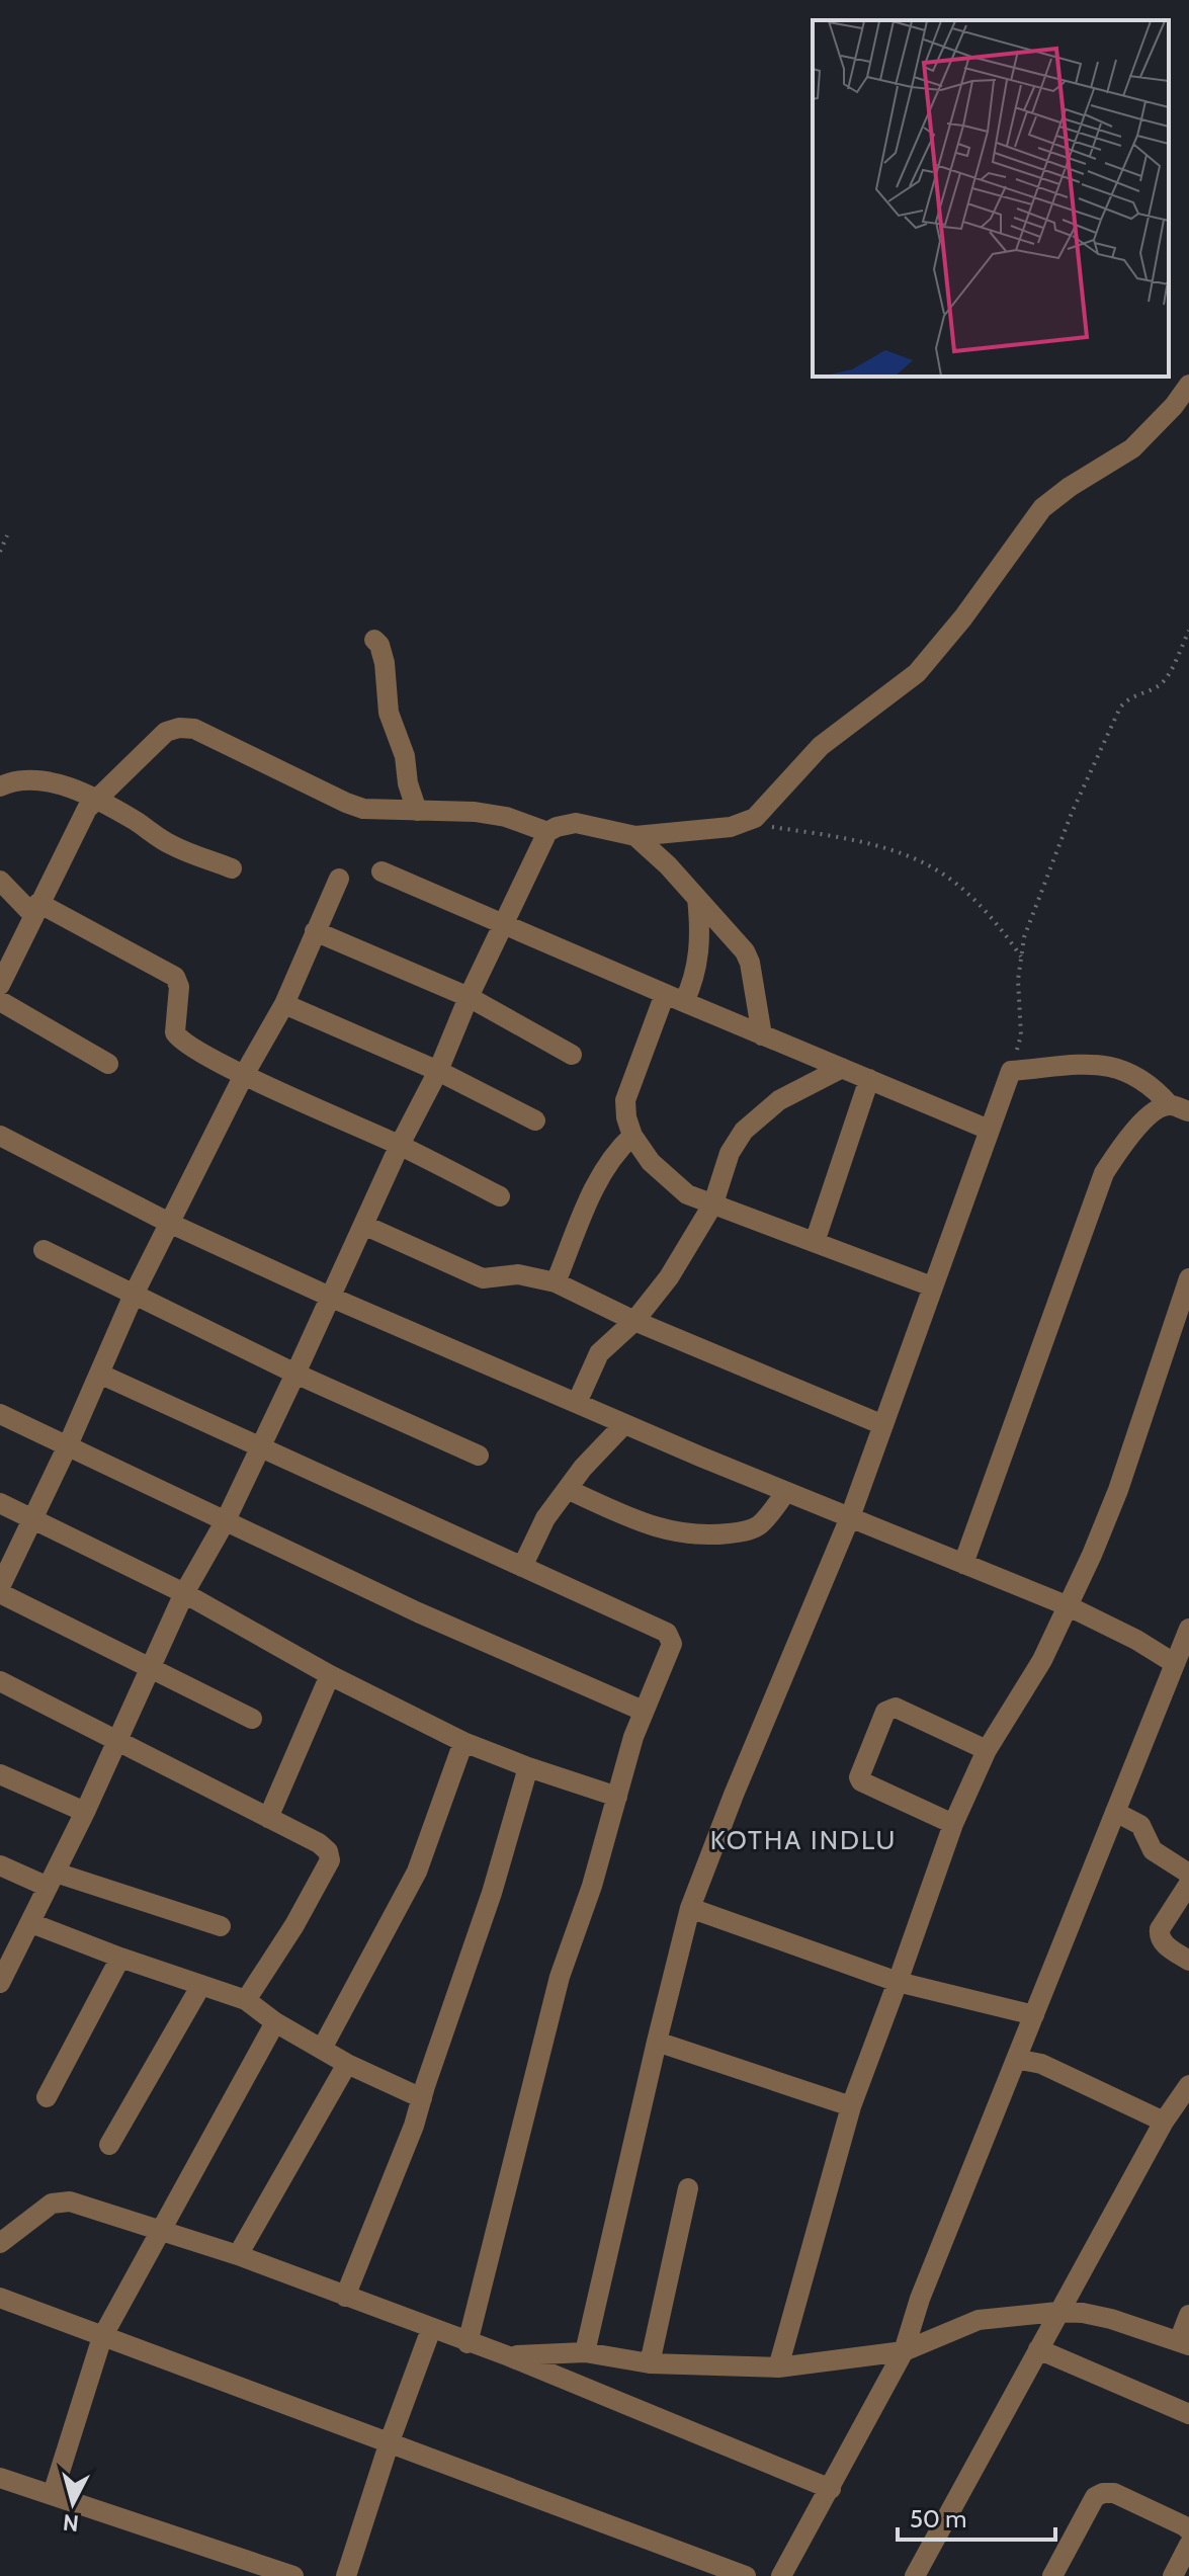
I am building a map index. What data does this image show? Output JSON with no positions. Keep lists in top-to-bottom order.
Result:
{
  "districts": ["KOTHA INDLU"],
  "scale_bar": "50 m",
  "north": "bottom"
}
